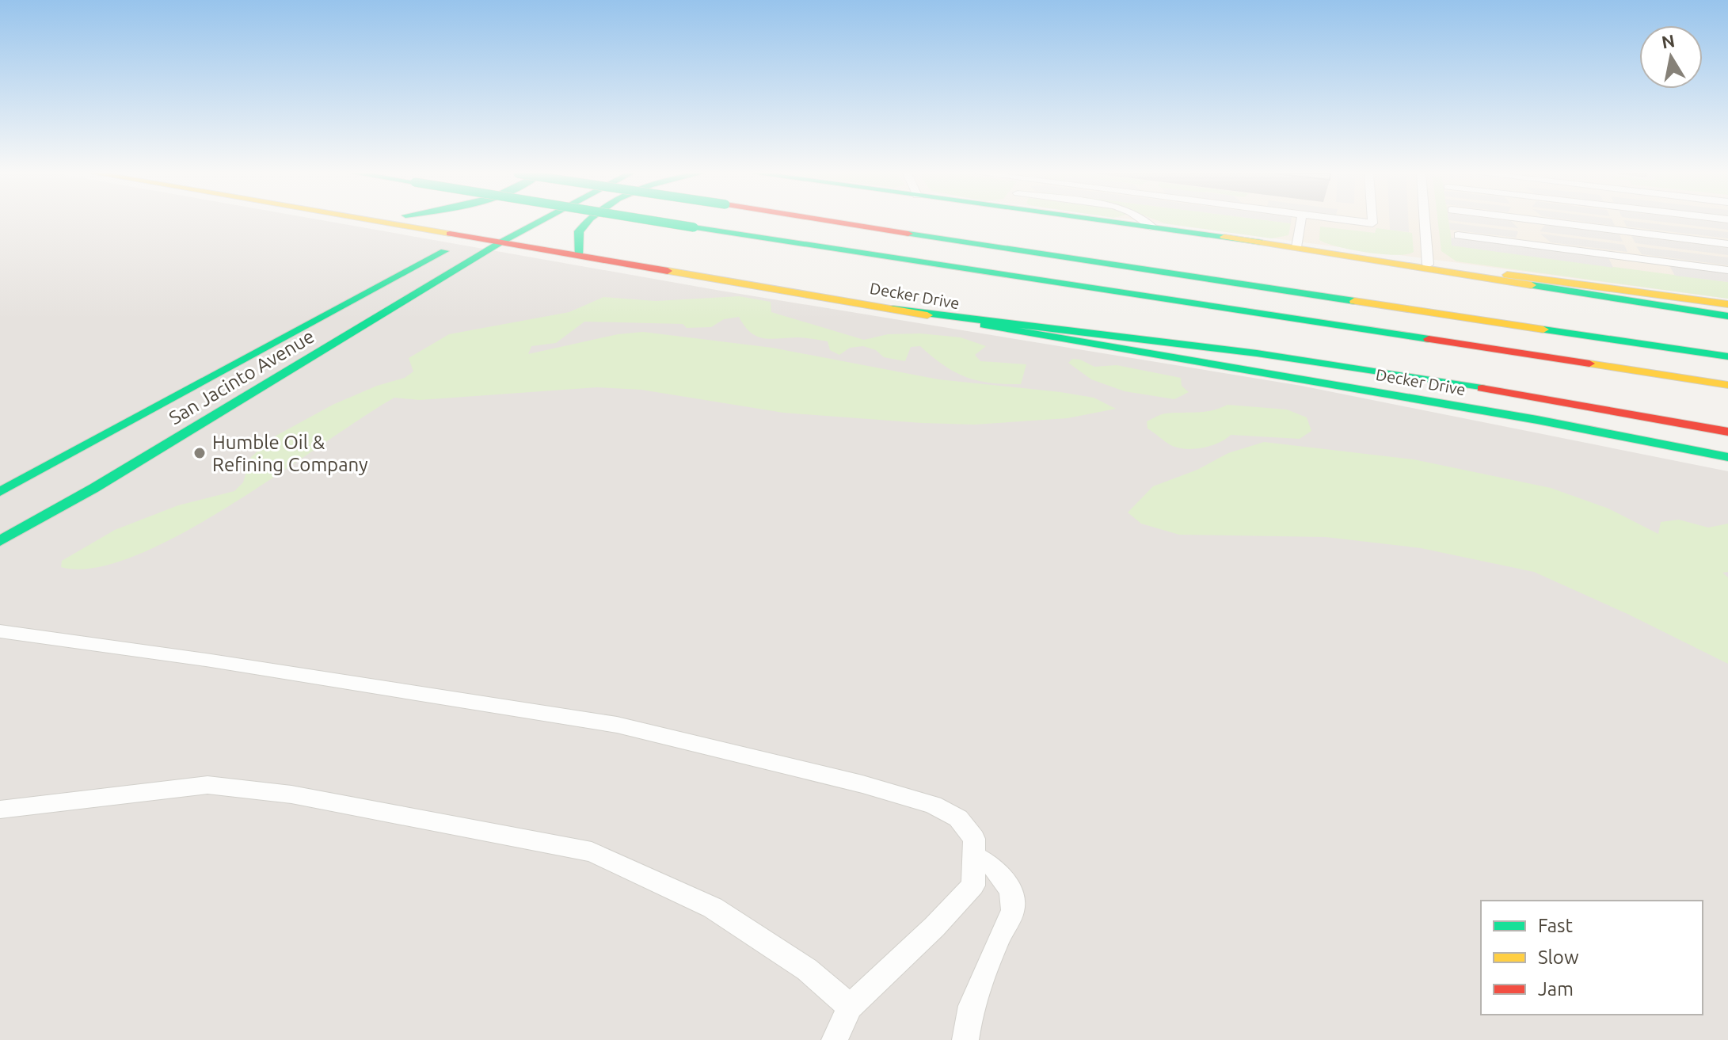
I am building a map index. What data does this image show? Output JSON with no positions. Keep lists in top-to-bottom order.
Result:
{
  "streets": {
    "main road": ["Decker Drive", "San Jacinto Avenue"]
  },
  "crossings": [
    ["Decker Drive", "San Jacinto Avenue"]
  ],
  "places": ["Humble Oil & Refining Company"],
  "legend": ["Fast", "Slow", "Jam"],
  "north": "top"
}
